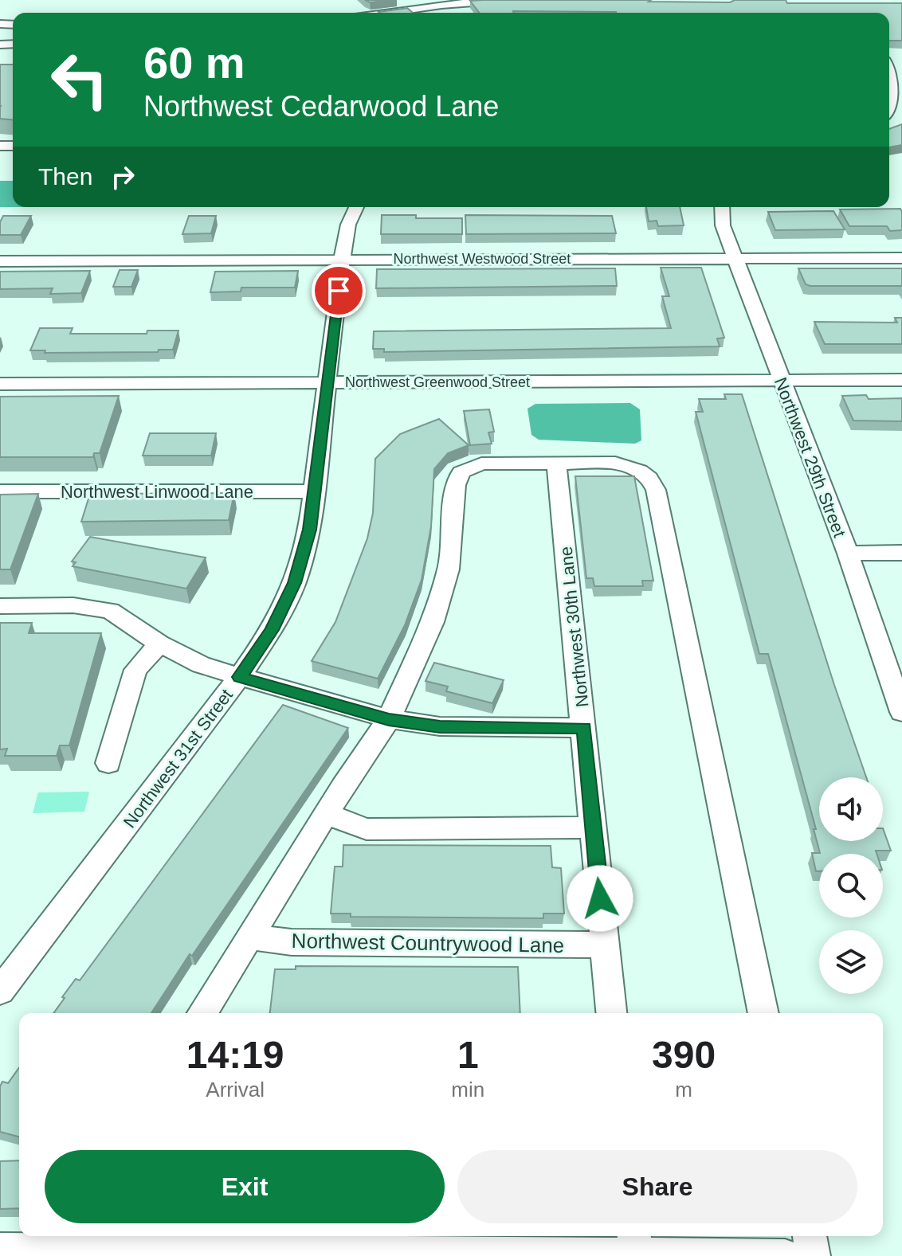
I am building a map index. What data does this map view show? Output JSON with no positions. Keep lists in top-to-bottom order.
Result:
{
  "streets": {
    "street": [
      "Northwest Westwood Street",
      "Northwest Greenwood Street",
      "Northwest 29th Street",
      "Northwest Linwood Lane",
      "Northwest 30th Lane",
      "Northwest 31st Street",
      "Northwest Countrywood Lane"
    ]
  },
  "crossings": [
    ["Northwest Westwood Street", "Northwest 29th Street"],
    ["Northwest Westwood Street", "Northwest 31st Street"],
    ["Northwest Greenwood Street", "Northwest 29th Street"],
    ["Northwest Greenwood Street", "Northwest 31st Street"],
    ["Northwest Linwood Lane", "Northwest 31st Street"],
    ["Northwest 30th Lane", "Northwest Countrywood Lane"]
  ],
  "page": {
    "turn": ["60 m", "Northwest Cedarwood Lane"],
    "then": "Then",
    "eta": [
      "14:19",
      "Arrival",
      "1",
      "min",
      "390",
      "m"
    ],
    "buttons": ["Exit", "Share"]
  }
}
